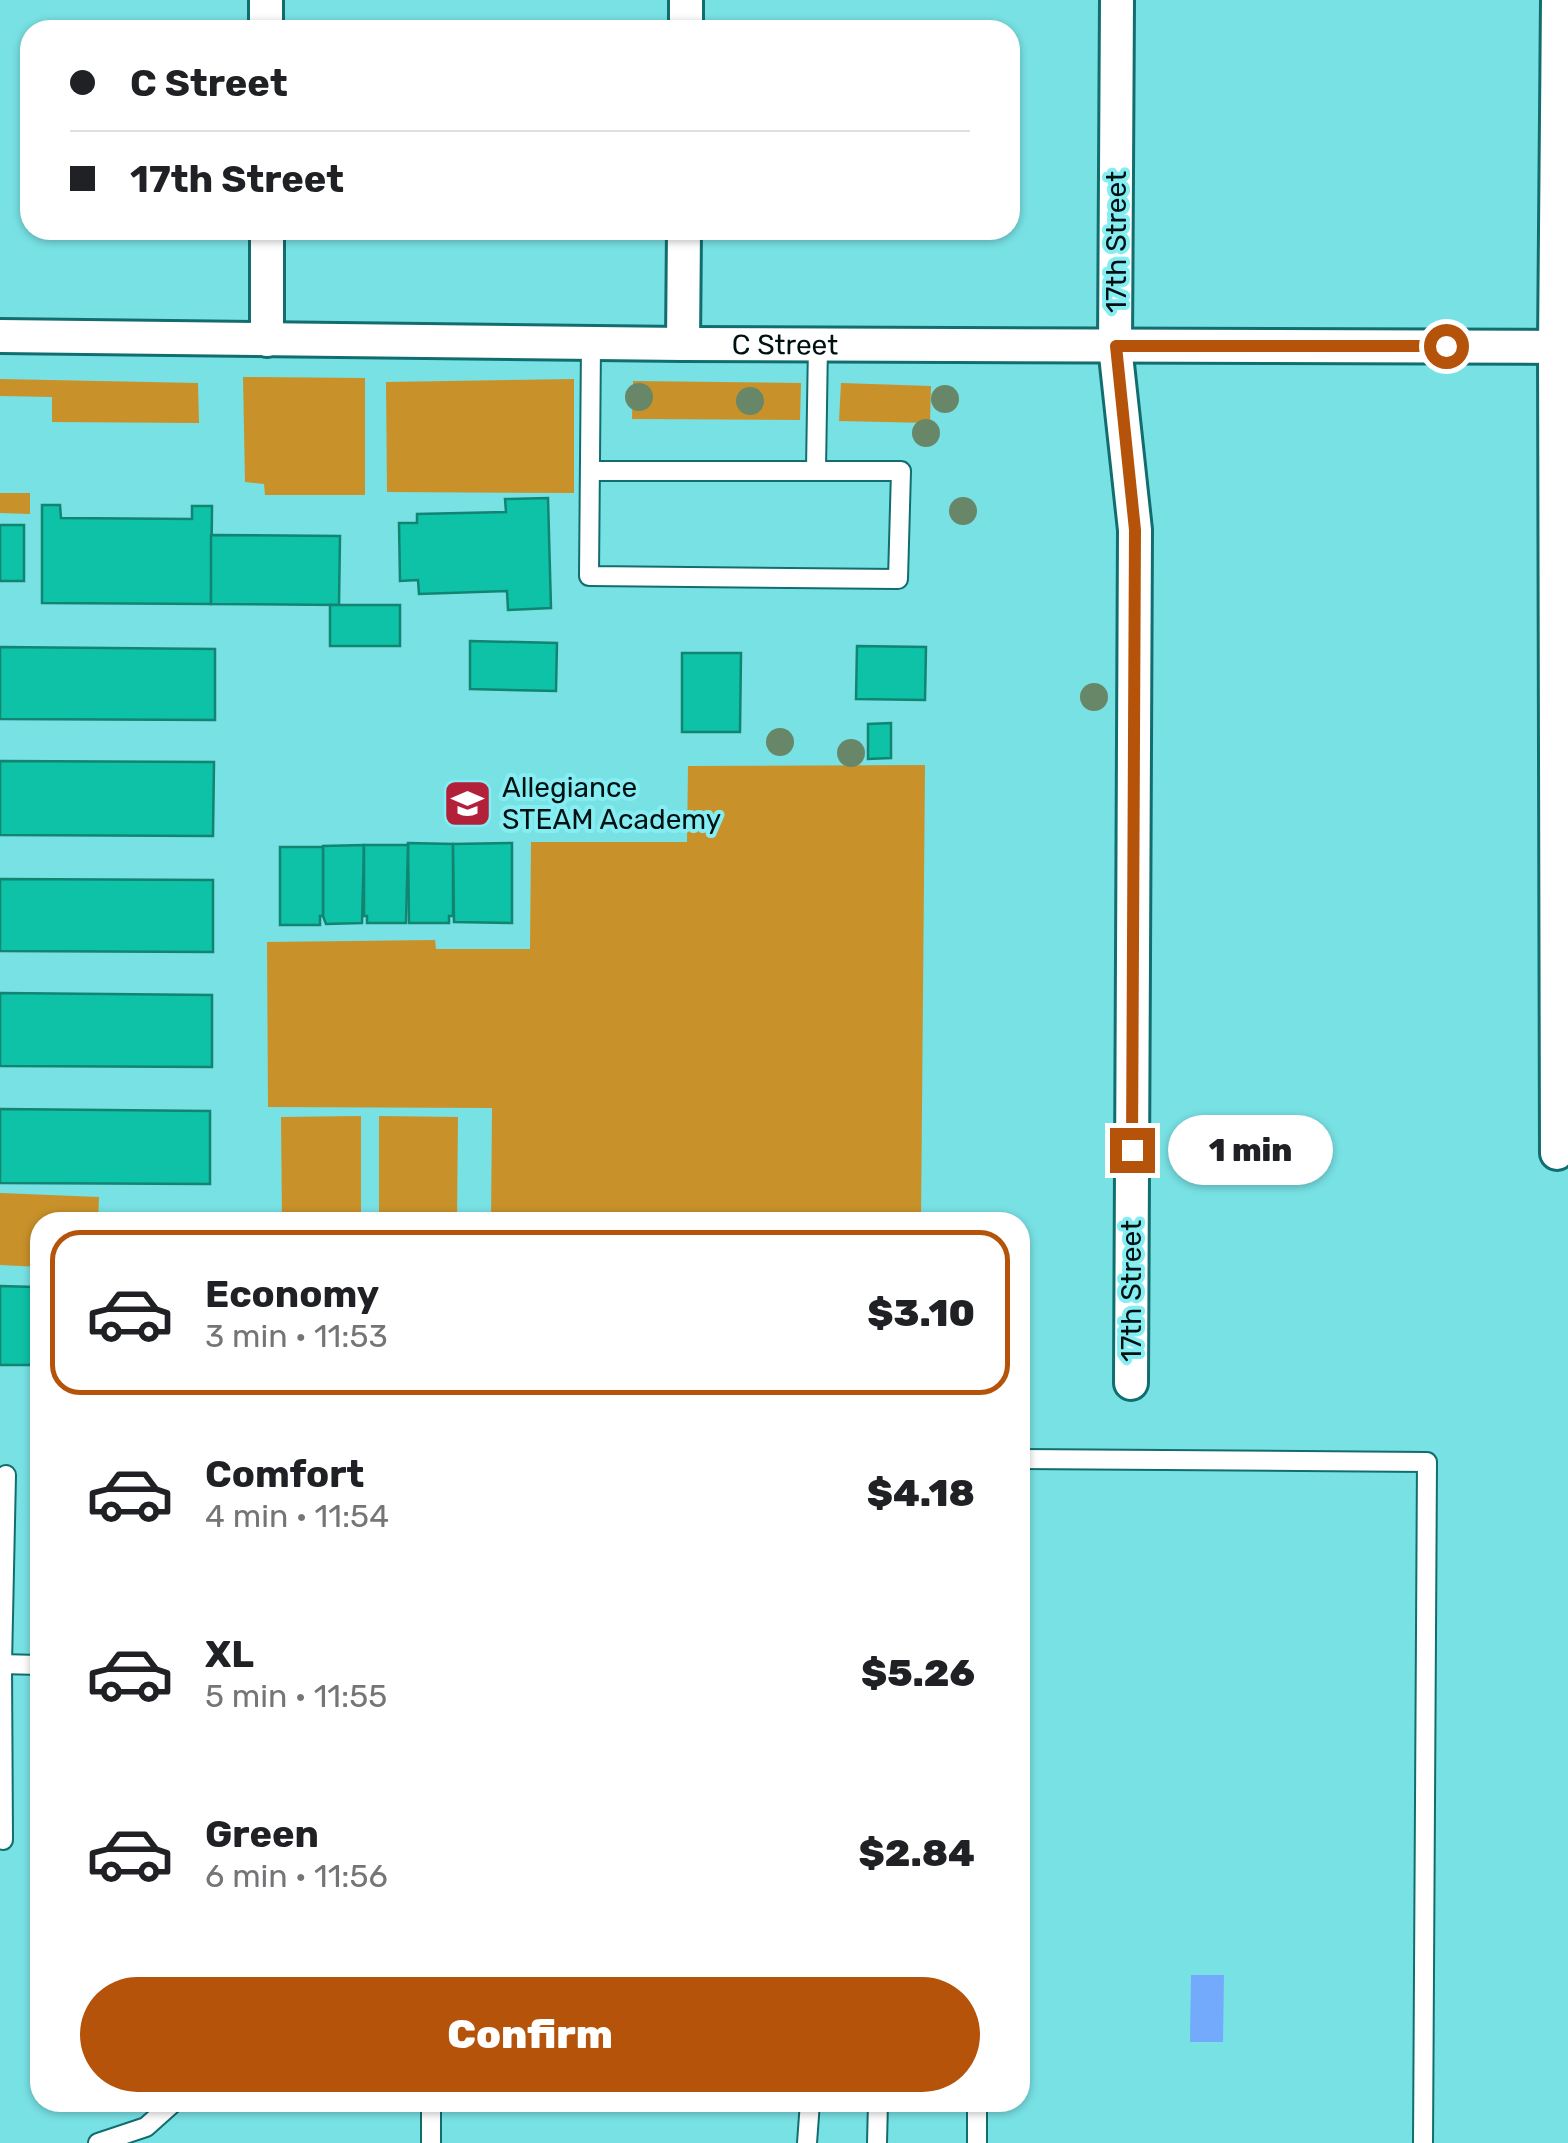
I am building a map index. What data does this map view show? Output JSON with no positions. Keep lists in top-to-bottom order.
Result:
{
  "streets": {
    "street": ["17th Street", "C Street"]
  },
  "crossings": [
    ["17th Street", "C Street"]
  ],
  "places": {
    "school or university": ["Allegiance STEAM Academy"]
  },
  "page": {
    "banner": ["C Street", "17th Street"],
    "bubble": "1 min",
    "list": [
      {
        "name": "Economy",
        "note": "3 min · 11:53",
        "value": "$3.10"
      },
      {
        "name": "Comfort",
        "note": "4 min · 11:54",
        "value": "$4.18"
      },
      {
        "name": "XL",
        "note": "5 min · 11:55",
        "value": "$5.26"
      },
      {
        "name": "Green",
        "note": "6 min · 11:56",
        "value": "$2.84"
      }
    ],
    "buttons": "Confirm"
  }
}
